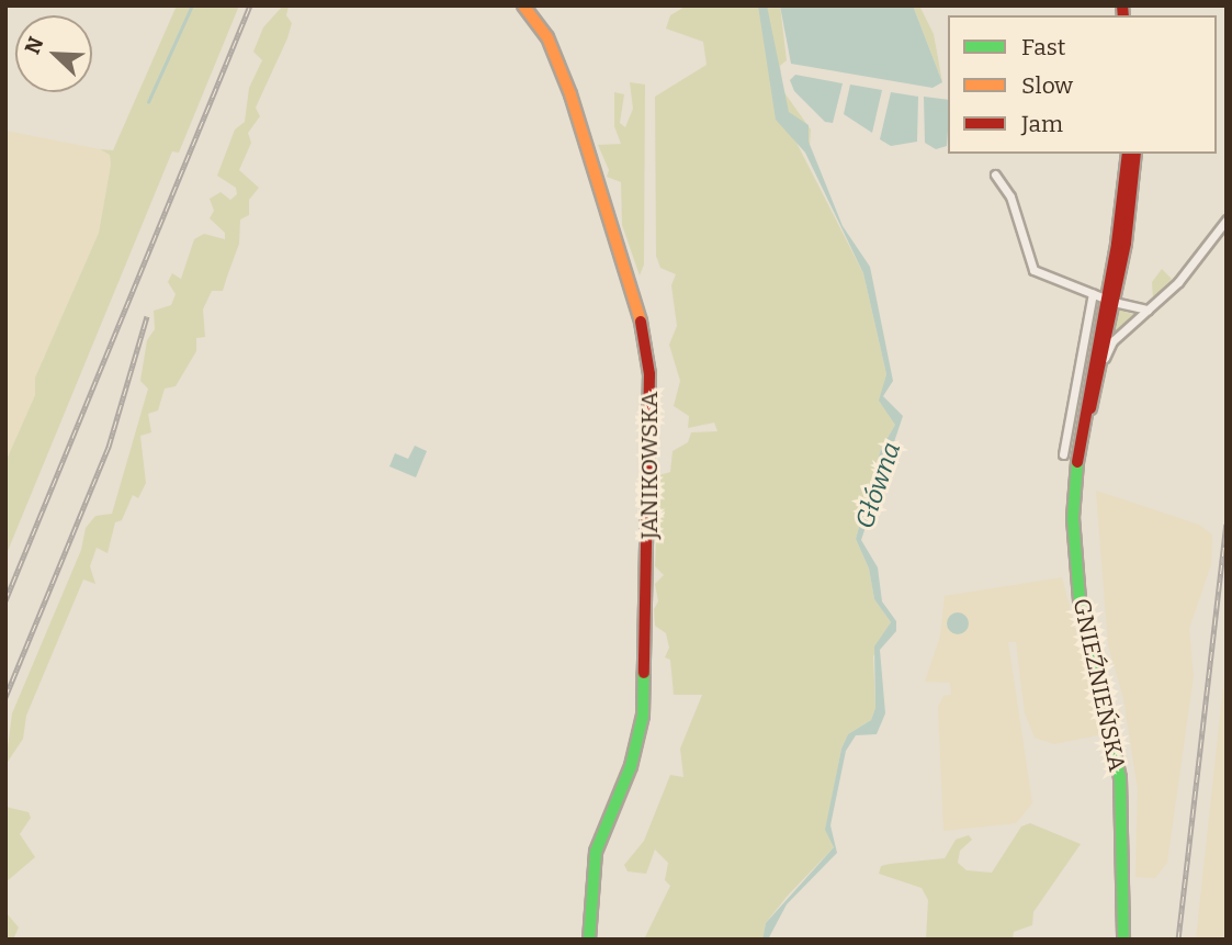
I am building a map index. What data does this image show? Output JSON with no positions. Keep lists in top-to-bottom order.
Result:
{
  "streets": {
    "main road": ["JANIKOWSKA", "GNIEŹNIEŃSKA"]
  },
  "water": ["Główna"],
  "legend": ["Fast", "Slow", "Jam"],
  "north": "top left"
}
